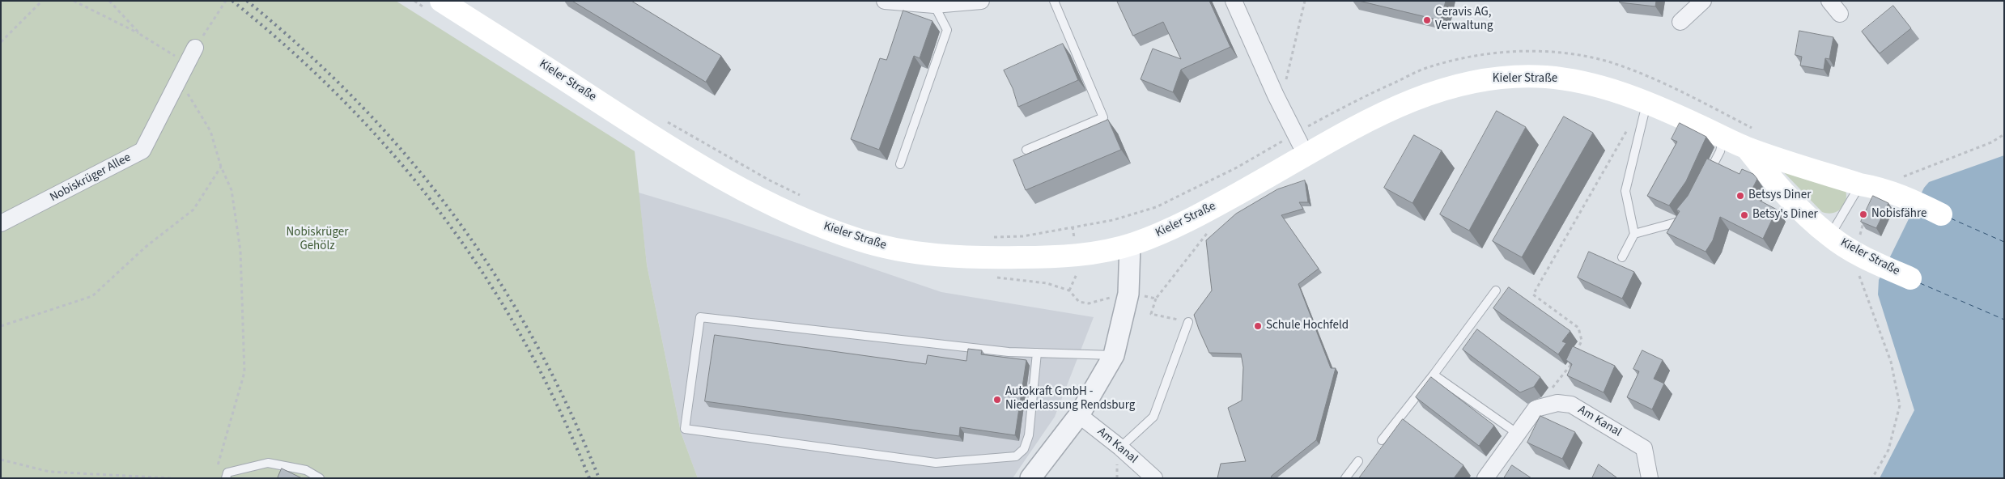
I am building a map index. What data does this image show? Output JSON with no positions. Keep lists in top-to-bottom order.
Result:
{
  "streets": {
    "main road": ["Kieler Straße"],
    "street": ["Nobiskrüger Allee", "Am Kanal"]
  },
  "parks": ["Nobiskrüger Gehölz"],
  "places": [
    "Ceravis AG, Verwaltung",
    "Betsys Diner",
    "Nobisfähre",
    "Betsy's Diner",
    "Schule Hochfeld",
    "Autokraft GmbH - Niederlassung Rendsburg"
  ]
}
